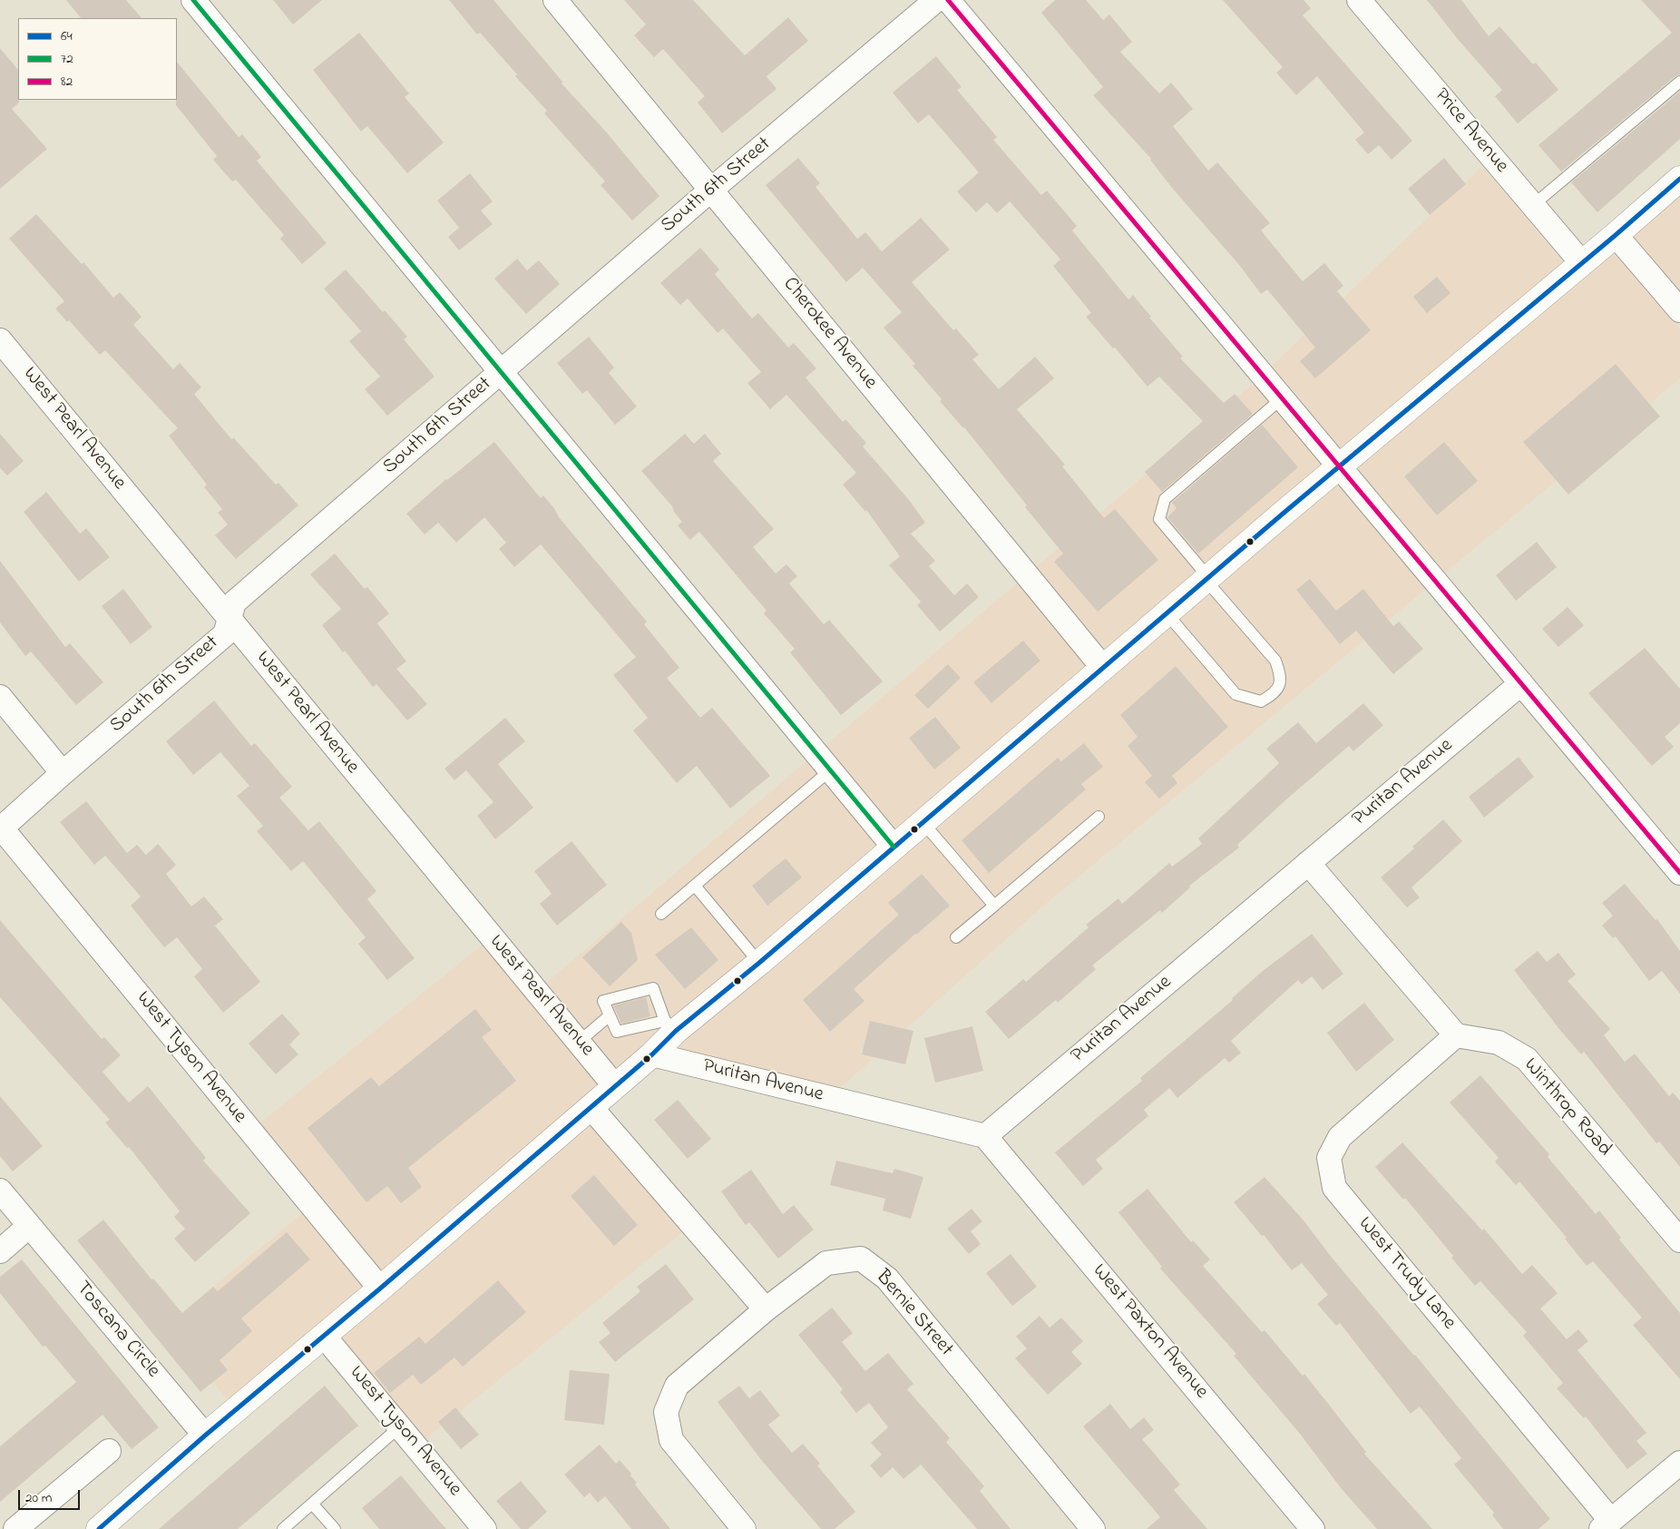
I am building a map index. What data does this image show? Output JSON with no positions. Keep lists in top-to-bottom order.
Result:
{
  "streets": {
    "street": [
      "Price Avenue",
      "South 6th Street",
      "Cherokee Avenue",
      "West Pearl Avenue",
      "Puritan Avenue",
      "West Tyson Avenue",
      "Winthrop Road",
      "West Trudy Lane",
      "Bernie Street",
      "Toscana Circle",
      "West Paxton Avenue"
    ]
  },
  "crossings": [
    ["South 6th Street", "Cherokee Avenue"],
    ["South 6th Street", "West Pearl Avenue"],
    ["South 6th Street", "West Tyson Avenue"],
    ["Puritan Avenue", "West Paxton Avenue"],
    ["Winthrop Road", "West Trudy Lane"]
  ],
  "lines": ["transit line 72", "transit line 82", "transit line 64"],
  "legend": ["64", "72", "82"],
  "scale_bar": "20 m"
}
